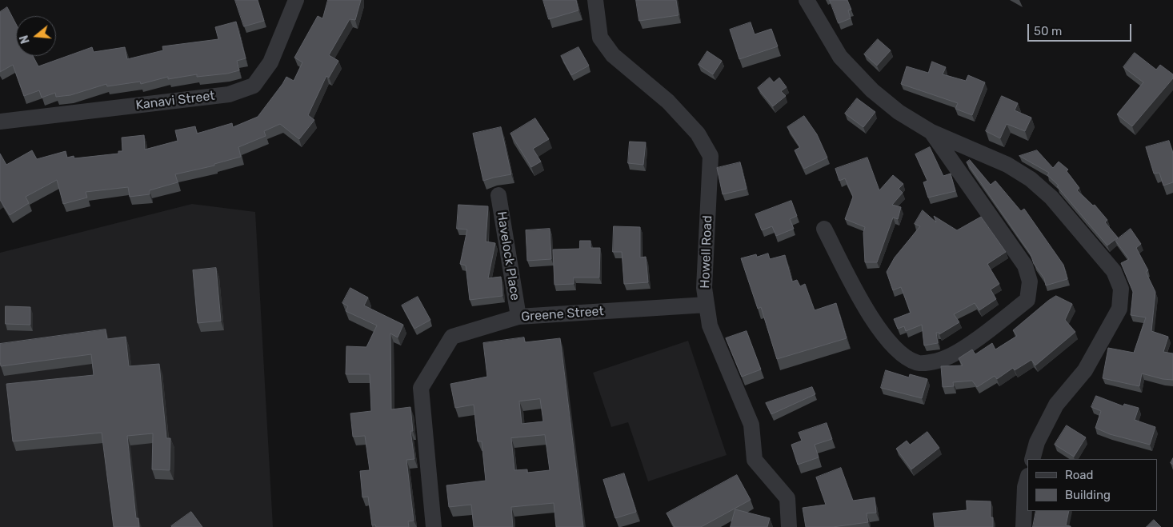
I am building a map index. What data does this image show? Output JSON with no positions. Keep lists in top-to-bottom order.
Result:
{
  "streets": {
    "street": [
      "Kanavi Street",
      "Howell Road",
      "Havelock Place",
      "Greene Street"
    ]
  },
  "crossings": [
    ["Howell Road", "Greene Street"],
    ["Havelock Place", "Greene Street"]
  ],
  "legend": ["Road", "Building"],
  "scale_bar": "50 m",
  "north": "left"
}
